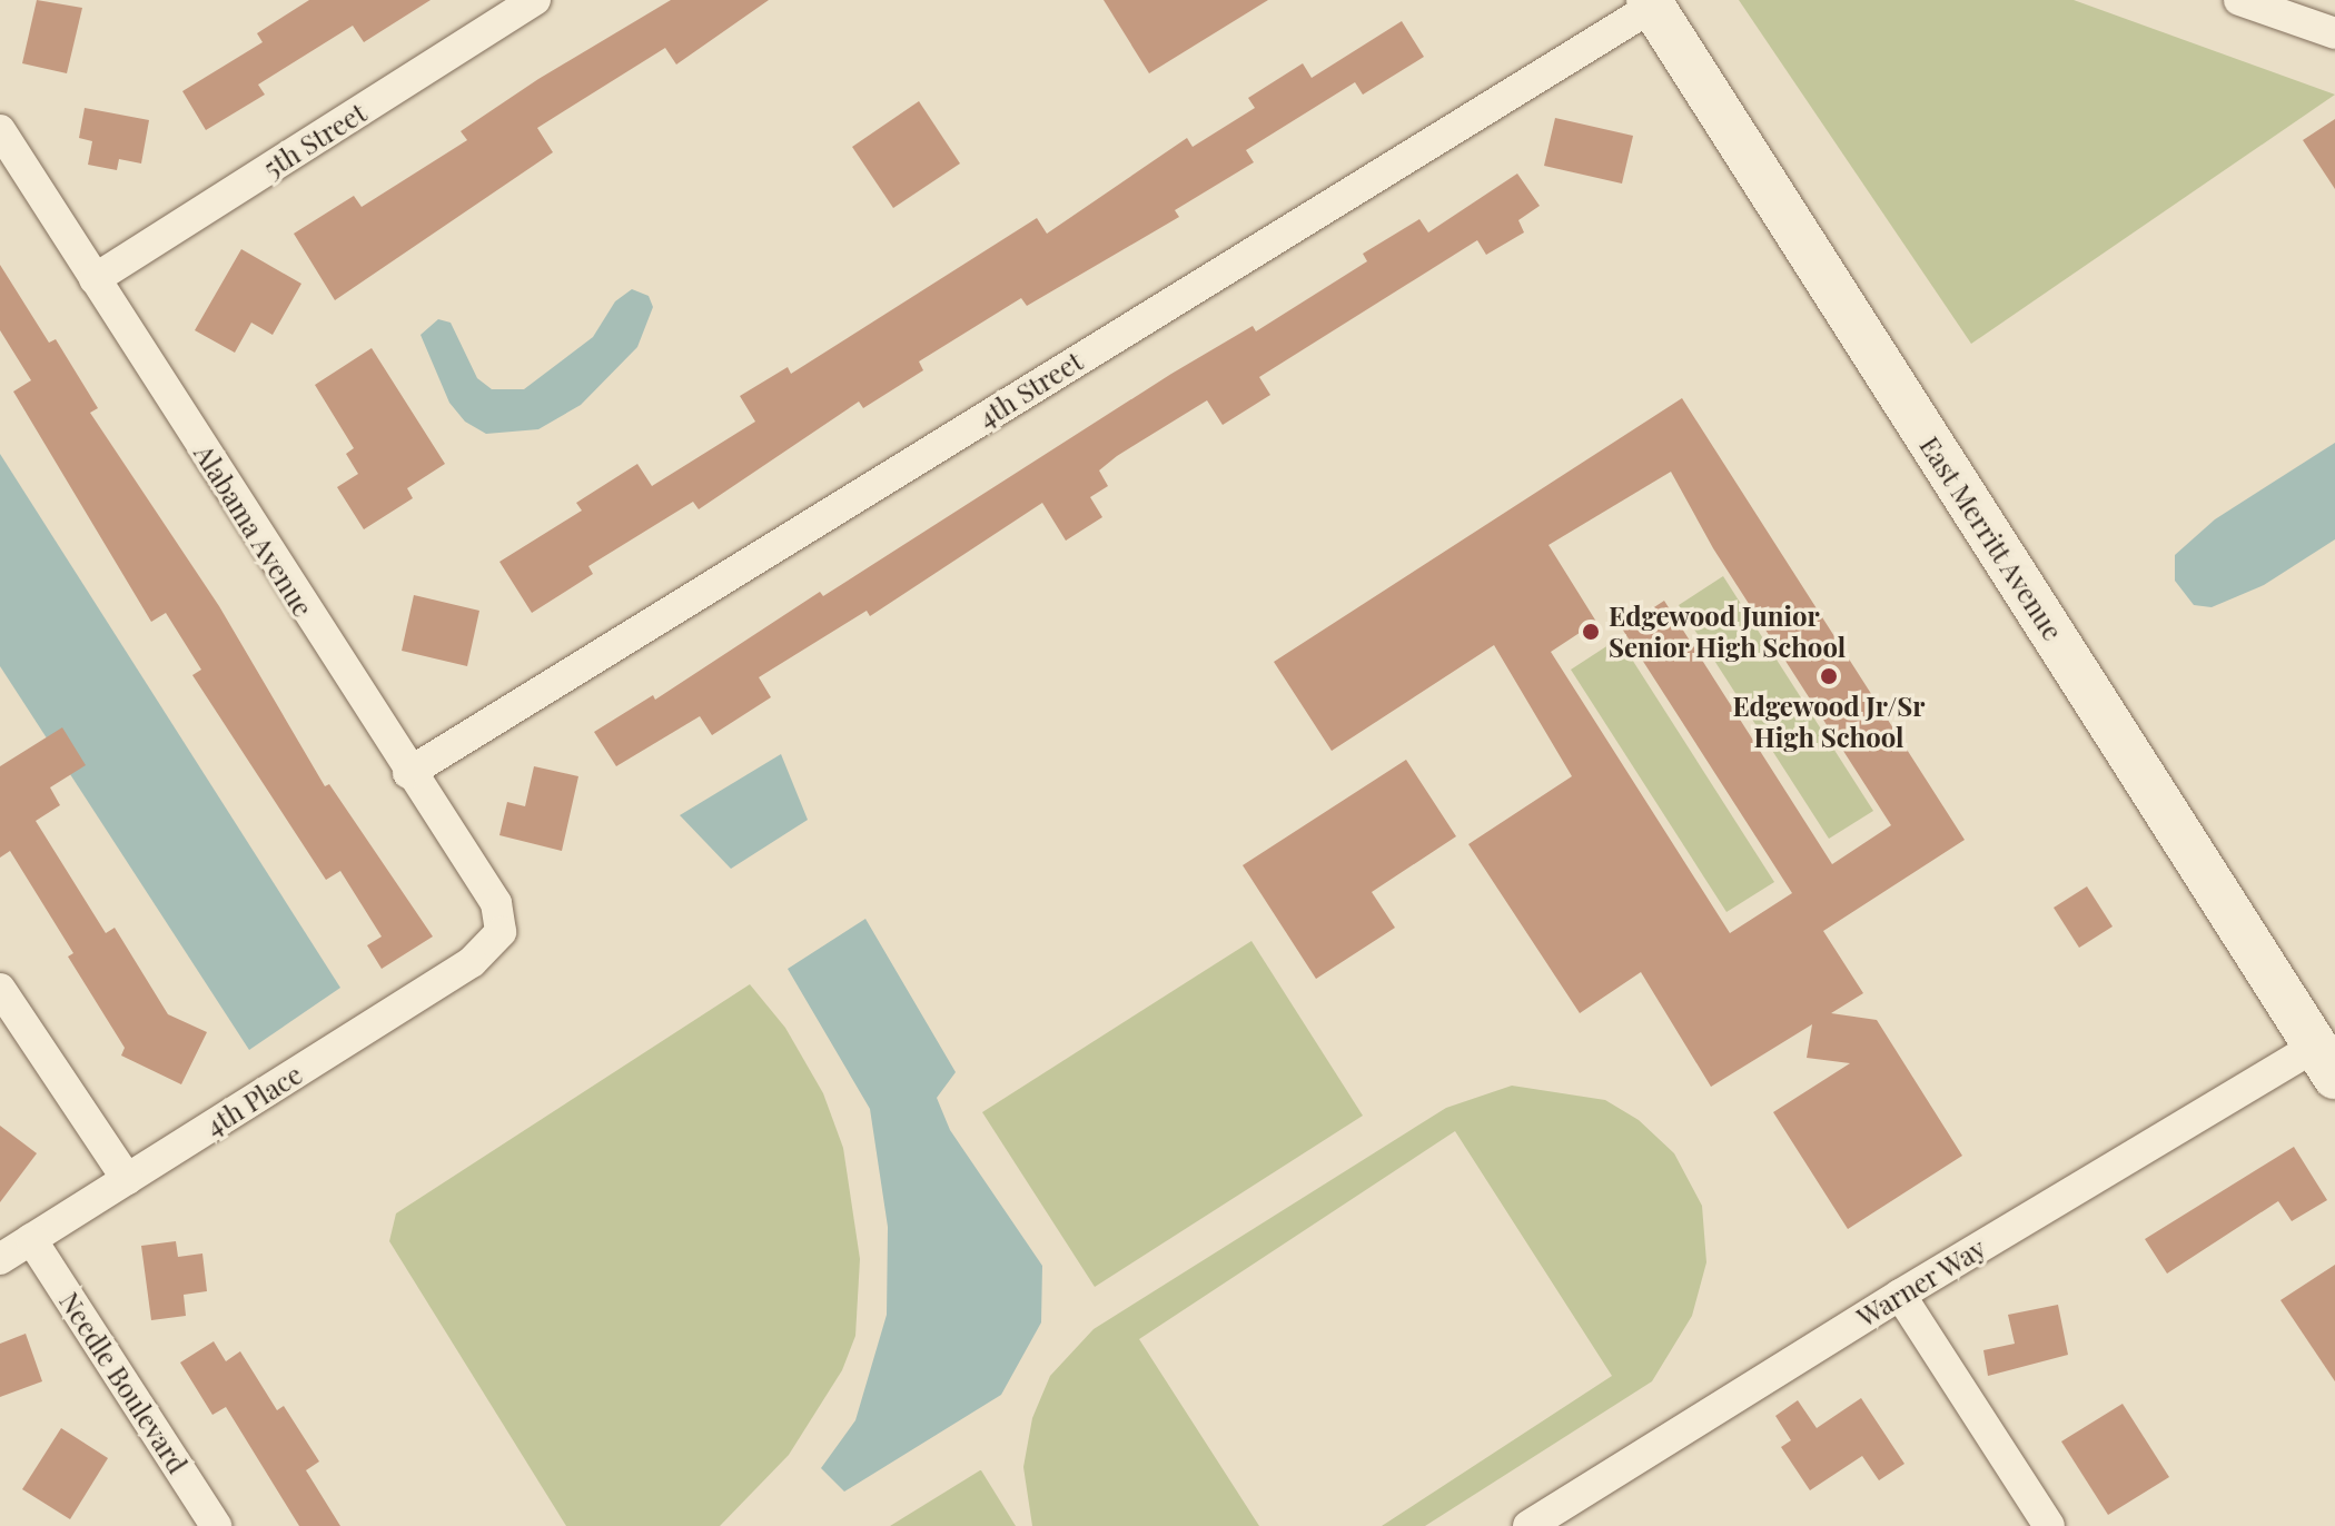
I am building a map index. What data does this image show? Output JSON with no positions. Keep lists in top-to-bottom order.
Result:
{
  "streets": {
    "street": [
      "5th Street",
      "4th Street",
      "Alabama Avenue",
      "East Merritt Avenue",
      "4th Place",
      "Warner Way",
      "Needle Boulevard"
    ]
  },
  "crossings": [
    ["5th Street", "Alabama Avenue"],
    ["4th Street", "Alabama Avenue"],
    ["4th Street", "East Merritt Avenue"],
    ["Alabama Avenue", "4th Place"],
    ["East Merritt Avenue", "Warner Way"],
    ["4th Place", "Needle Boulevard"]
  ],
  "places": ["Edgewood Junior Senior High School", "Edgewood Jr/Sr High School"]
}
